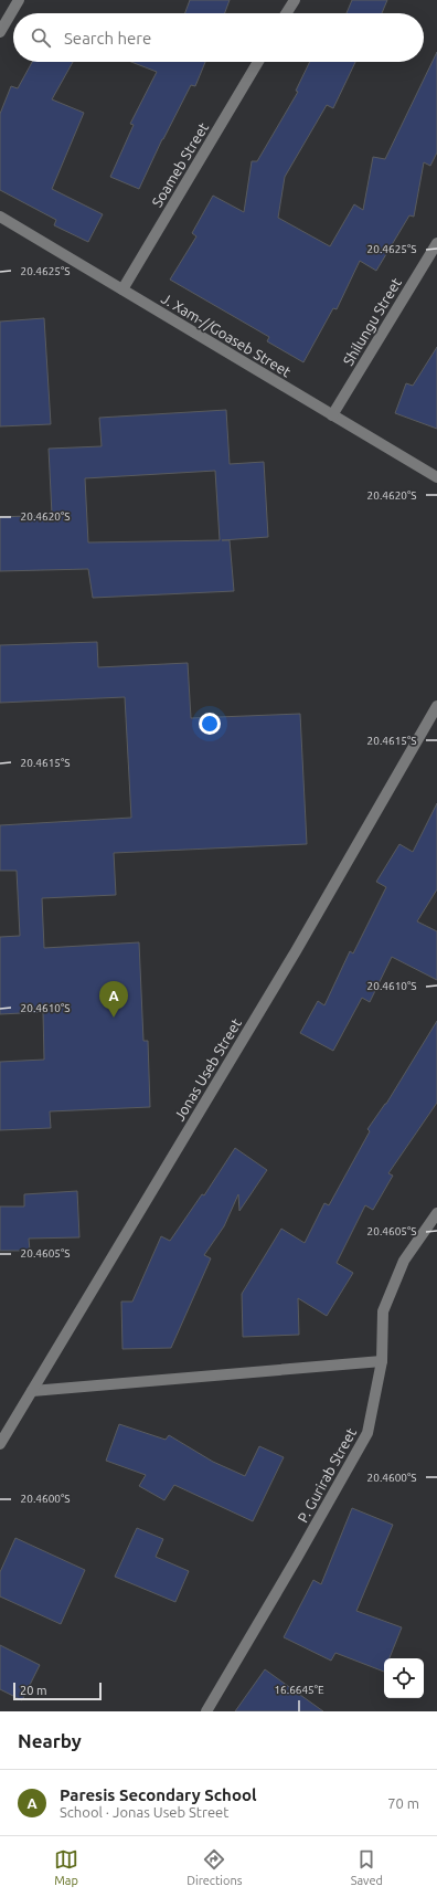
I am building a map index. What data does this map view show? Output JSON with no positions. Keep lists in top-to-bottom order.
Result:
{
  "streets": {
    "street": [
      "Soameb Street",
      "Shilungu Street",
      "J. Xam-//Goaseb Street",
      "Jonas Useb Street",
      "P. Gurirab Street"
    ]
  },
  "crossings": [
    ["Soameb Street", "J. Xam-//Goaseb Street"],
    ["Shilungu Street", "J. Xam-//Goaseb Street"]
  ],
  "scale_bar": "20 m",
  "page": {
    "search": "Search here",
    "pins": "A",
    "scale": "20 m",
    "heading": "Nearby",
    "list": [
      {
        "mark": "A",
        "name": "Paresis Secondary School",
        "note": "School · Jonas Useb Street",
        "value": "70 m"
      }
    ],
    "nav": ["Map", "Directions", "Saved"]
  },
  "coordinates": [
    "20.4625°S",
    "20.4620°S",
    "20.4615°S",
    "20.4610°S",
    "20.4605°S",
    "20.4600°S",
    "16.6645°E"
  ]
}
